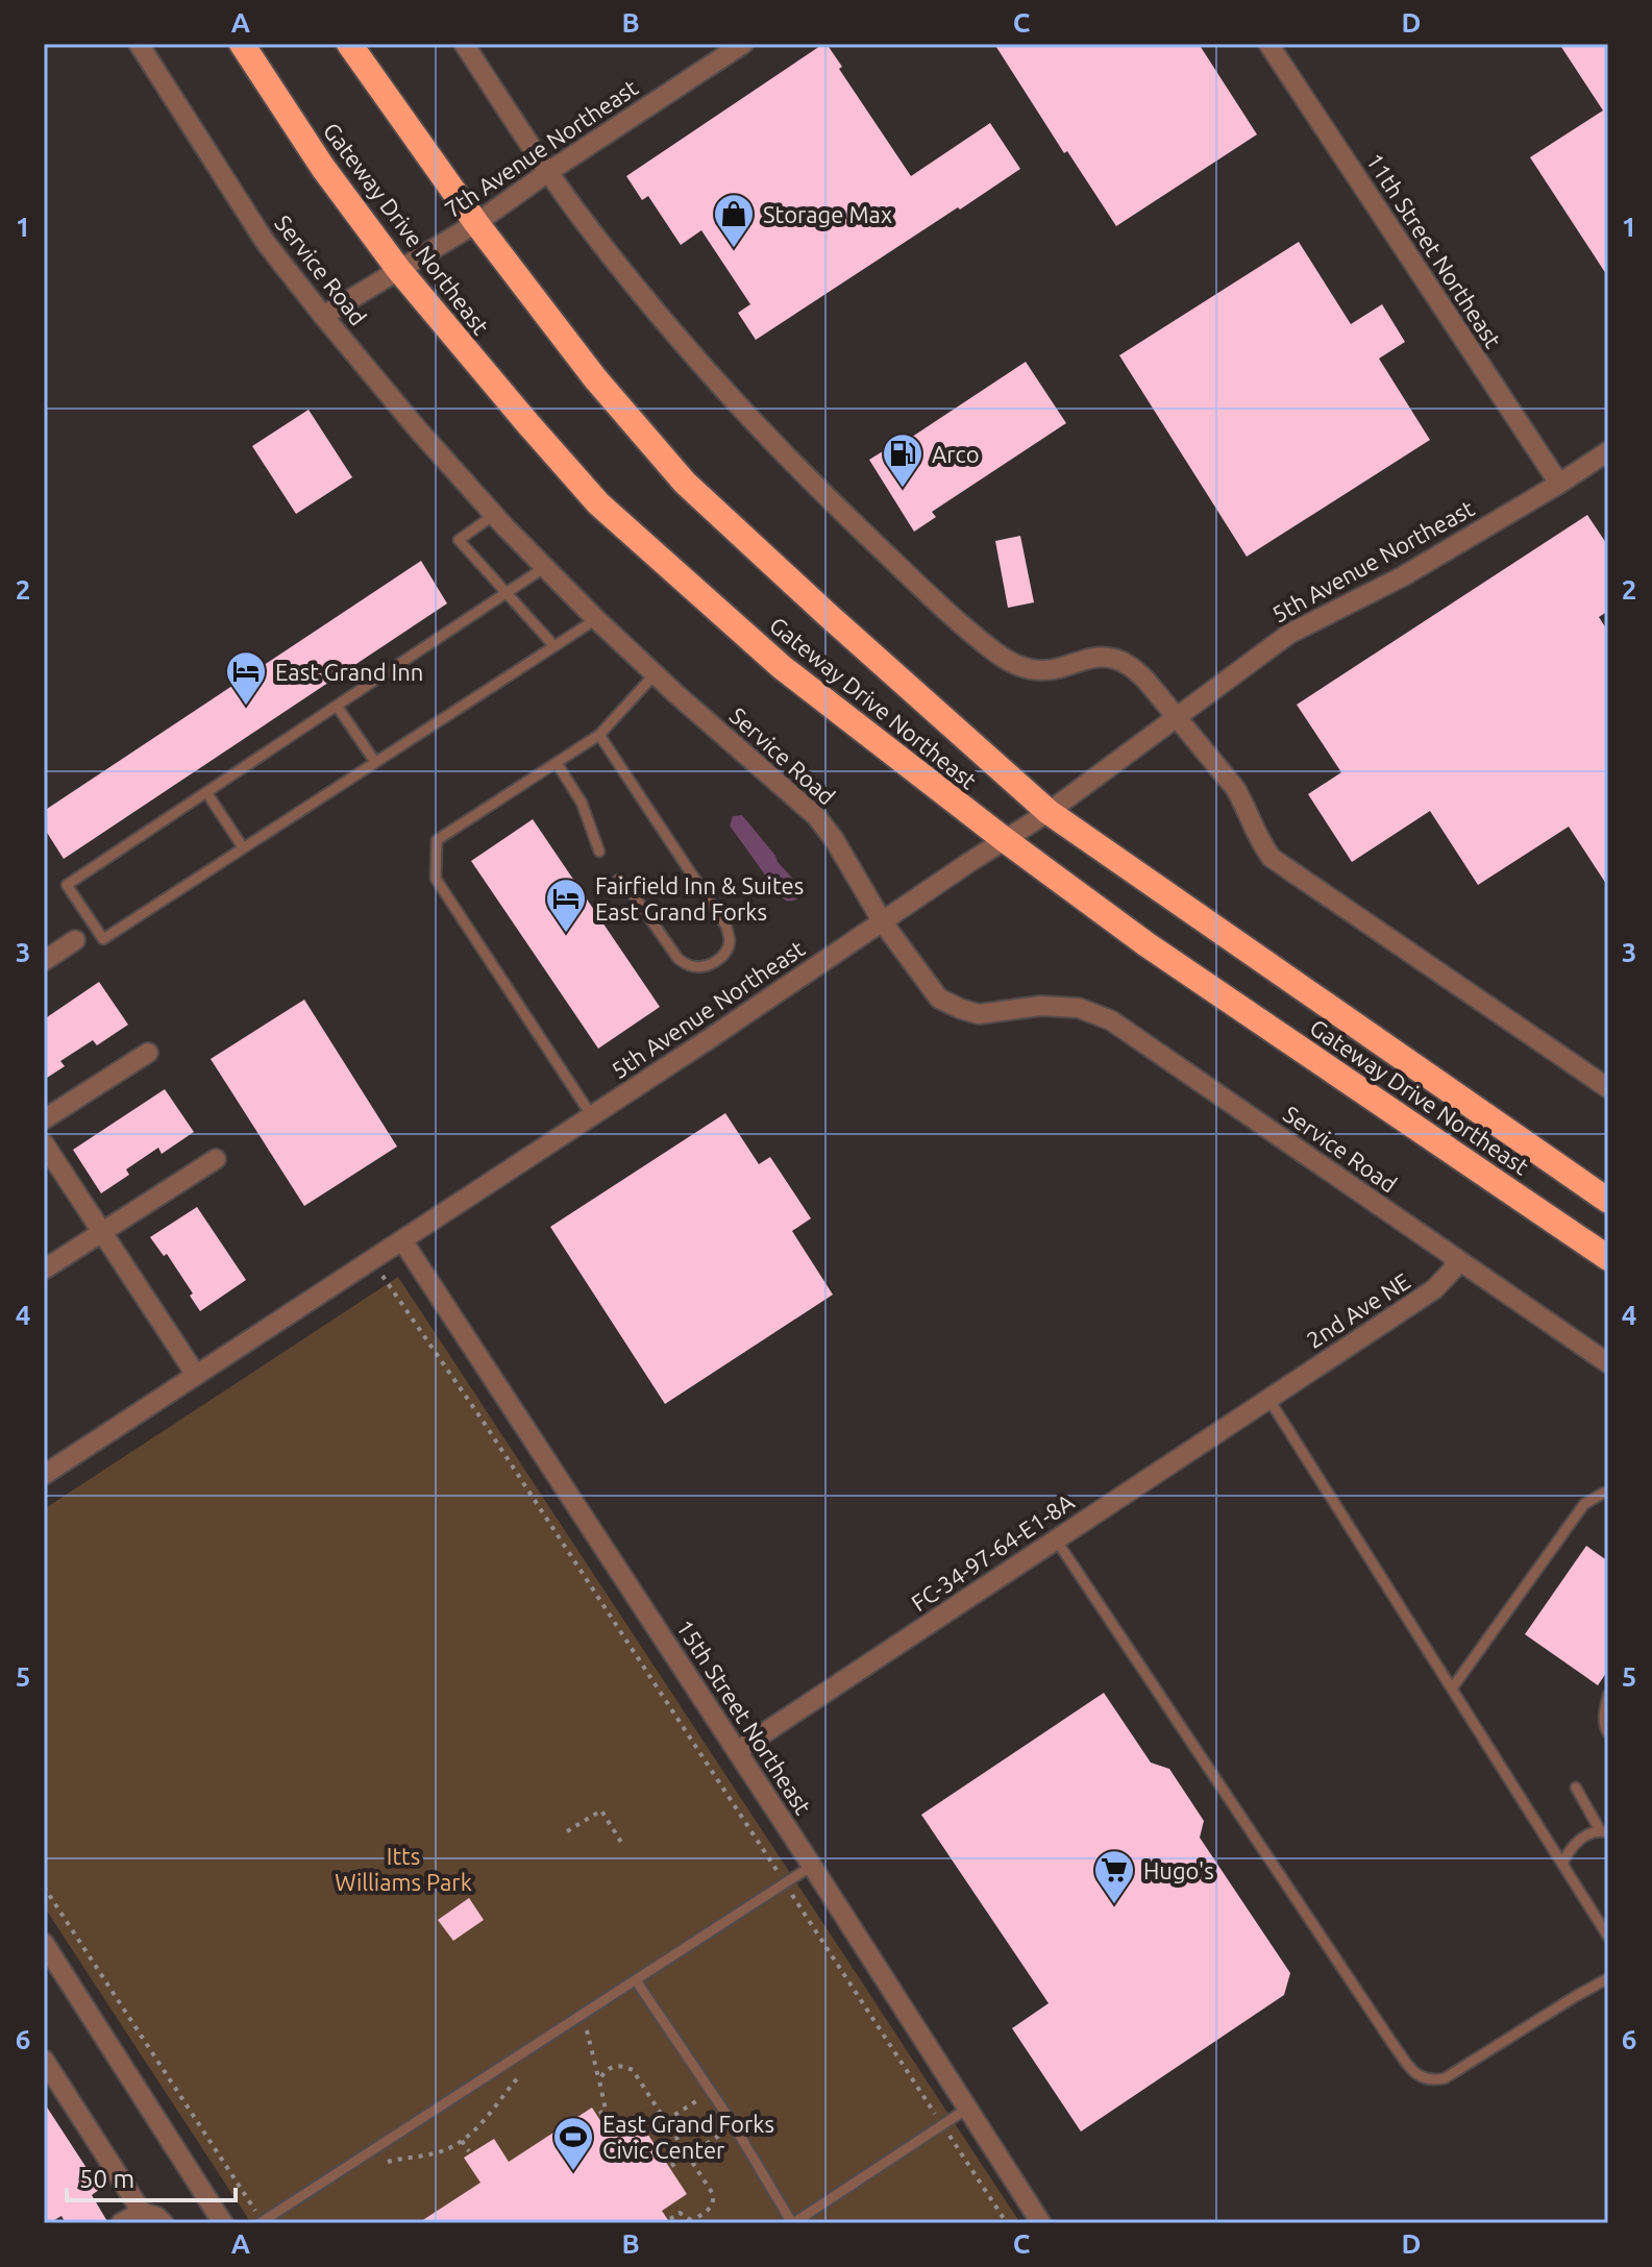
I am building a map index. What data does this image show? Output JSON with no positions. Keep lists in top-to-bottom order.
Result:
{
  "streets": {
    "highway": ["Gateway Drive Northeast"],
    "street": [
      "7th Avenue Northeast",
      "11th Street Northeast",
      "Service Road",
      "5th Avenue Northeast",
      "2nd Ave NE",
      "FC-34-97-64-E1-8A",
      "15th Street Northeast"
    ]
  },
  "crossings": [
    ["7th Avenue Northeast", "Gateway Drive Northeast"],
    ["7th Avenue Northeast", "Service Road"],
    ["Gateway Drive Northeast", "5th Avenue Northeast"],
    ["11th Street Northeast", "5th Avenue Northeast"],
    ["Service Road", "5th Avenue Northeast"],
    ["Service Road", "2nd Ave NE"],
    ["5th Avenue Northeast", "15th Street Northeast"],
    ["2nd Ave NE", "FC-34-97-64-E1-8A"],
    ["FC-34-97-64-E1-8A", "15th Street Northeast"]
  ],
  "parks": ["Itts Williams Park"],
  "places": {
    "shop": ["Storage Max"],
    "fuel station": ["Arco"],
    "hotel": ["East Grand Inn", "Fairfield Inn & Suites East Grand Forks"],
    "supermarket": ["Hugo's"],
    "sports": ["East Grand Forks Civic Center"]
  },
  "scale_bar": "50 m",
  "grid": {
    "columns": [
      "A",
      "B",
      "C",
      "D"
    ],
    "rows": [
      "1",
      "2",
      "3",
      "4",
      "5",
      "6"
    ]
  }
}
